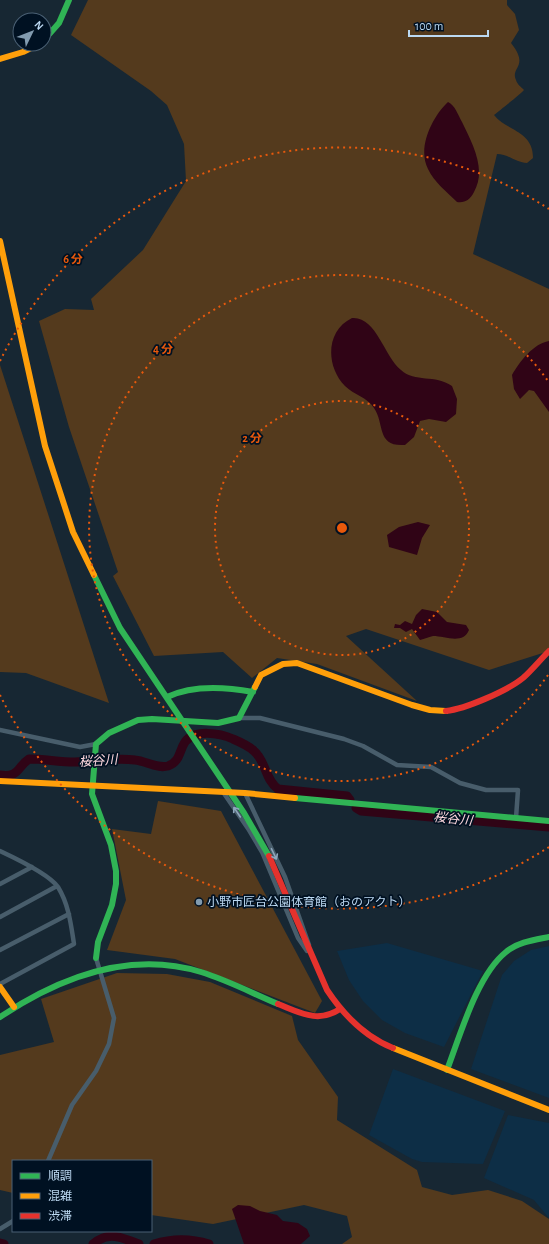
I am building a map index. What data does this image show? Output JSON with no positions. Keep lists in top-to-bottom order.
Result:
{
  "water": ["桜谷川"],
  "places": ["小野市匠台公園体育館（おのアクト）"],
  "legend": ["順調", "混雑", "渋滞"],
  "scale_bar": "100 m",
  "north": "top right",
  "rings": ["6 分", "4 分", "2 分"]
}
